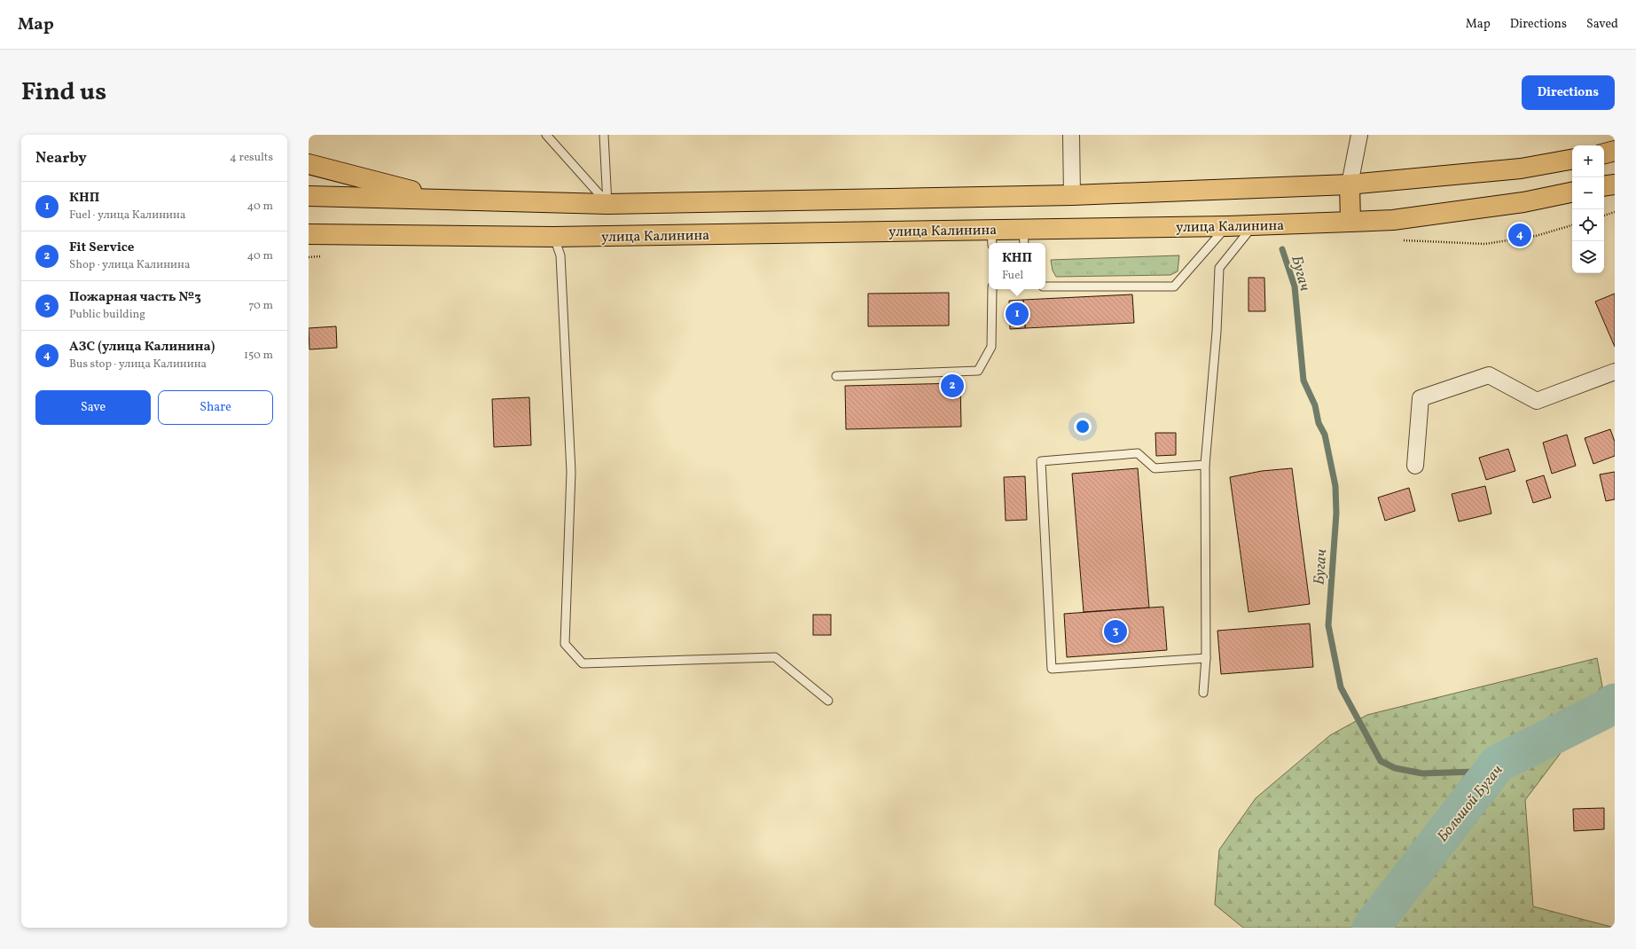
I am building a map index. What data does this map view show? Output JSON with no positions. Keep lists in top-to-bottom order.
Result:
{
  "streets": {
    "main road": ["улица Калинина"]
  },
  "water": ["Бугач", "Большой Бугач"],
  "page": {
    "header": "Map",
    "nav": ["Map", "Directions", "Saved"],
    "title": "Find us",
    "buttons": [
      "Directions",
      ["Save", "Share"]
    ],
    "heading": ["Nearby", "4 results"],
    "map_buttons": ["+", "−"],
    "list": [
      {
        "mark": "1",
        "name": "КНП",
        "note": "Fuel · улица Калинина",
        "value": "40 m"
      },
      {
        "mark": "2",
        "name": "Fit Service",
        "note": "Shop · улица Калинина",
        "value": "40 m"
      },
      {
        "mark": "3",
        "name": "Пожарная часть №3",
        "note": "Public building",
        "value": "70 m"
      },
      {
        "mark": "4",
        "name": "АЗС (улица Калинина)",
        "note": "Bus stop · улица Калинина",
        "value": "150 m"
      }
    ],
    "pins": [
      "4",
      "1",
      "2",
      "3"
    ],
    "popup": ["КНП", "Fuel"]
  }
}
